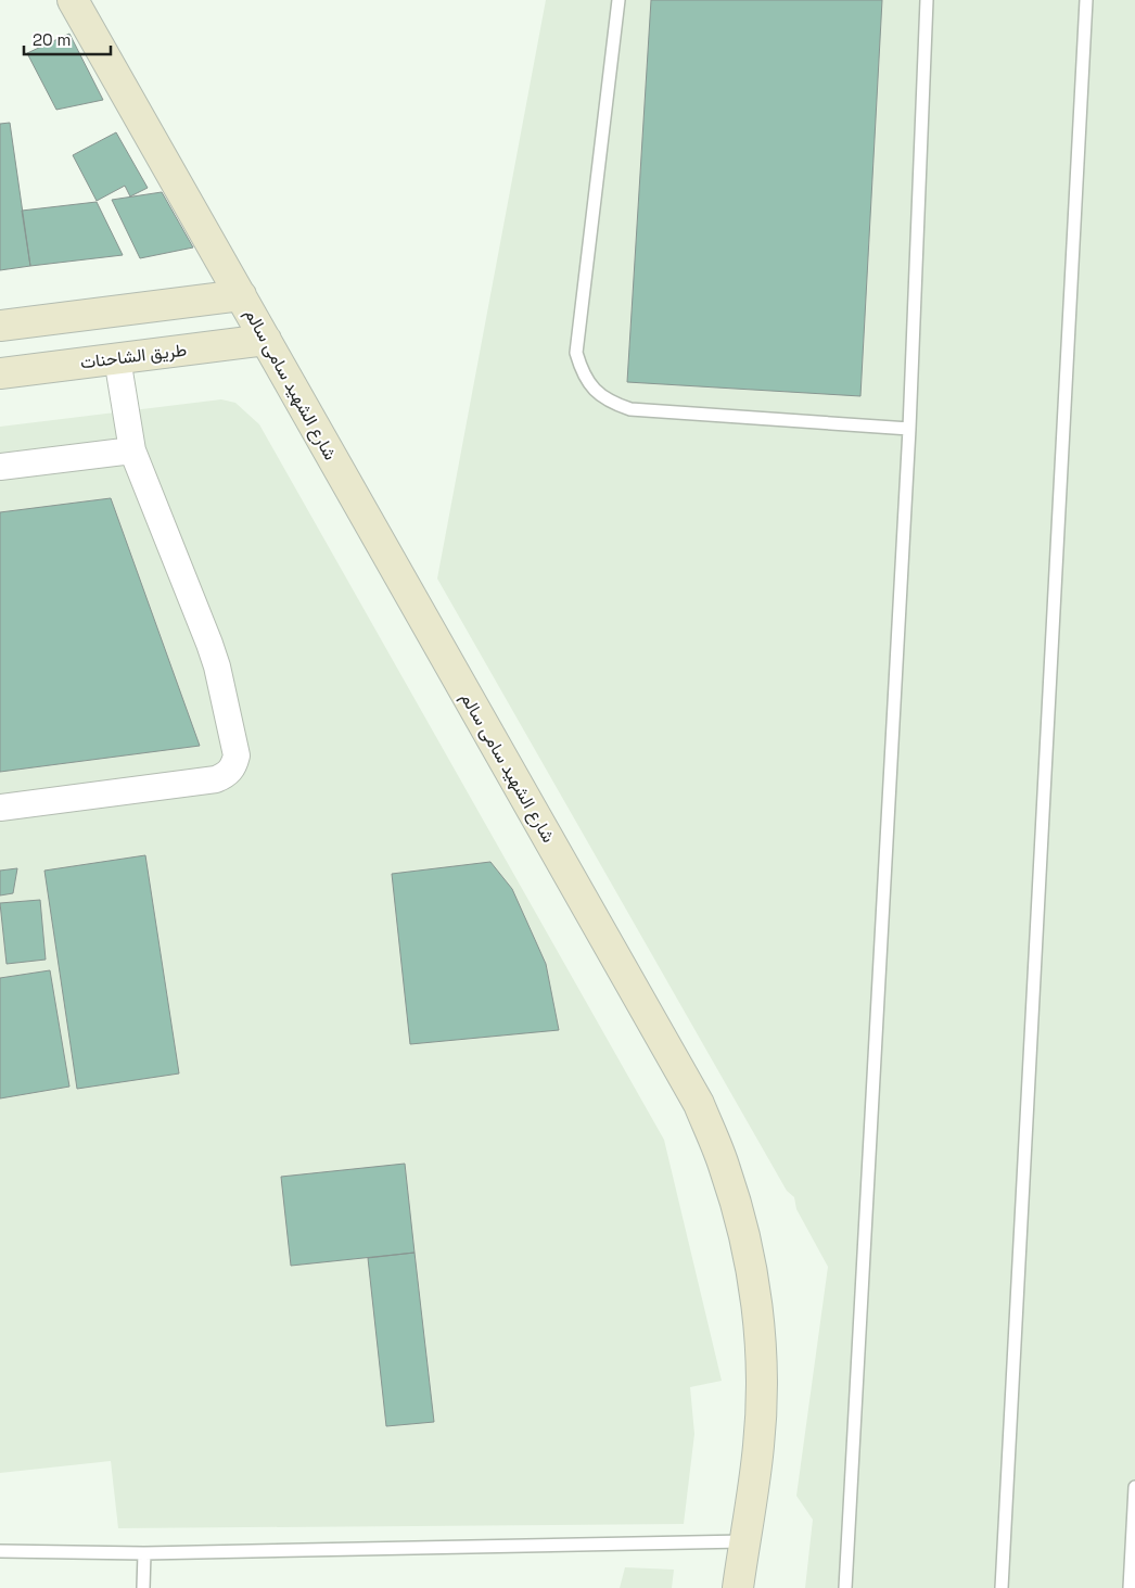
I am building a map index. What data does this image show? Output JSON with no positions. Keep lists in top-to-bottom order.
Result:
{
  "streets": {
    "main road": ["طريق الشاحنات", "شارع الشهيد سامى سالم"]
  },
  "crossings": [
    ["طريق الشاحنات", "شارع الشهيد سامى سالم"]
  ],
  "scale_bar": "20 m"
}
